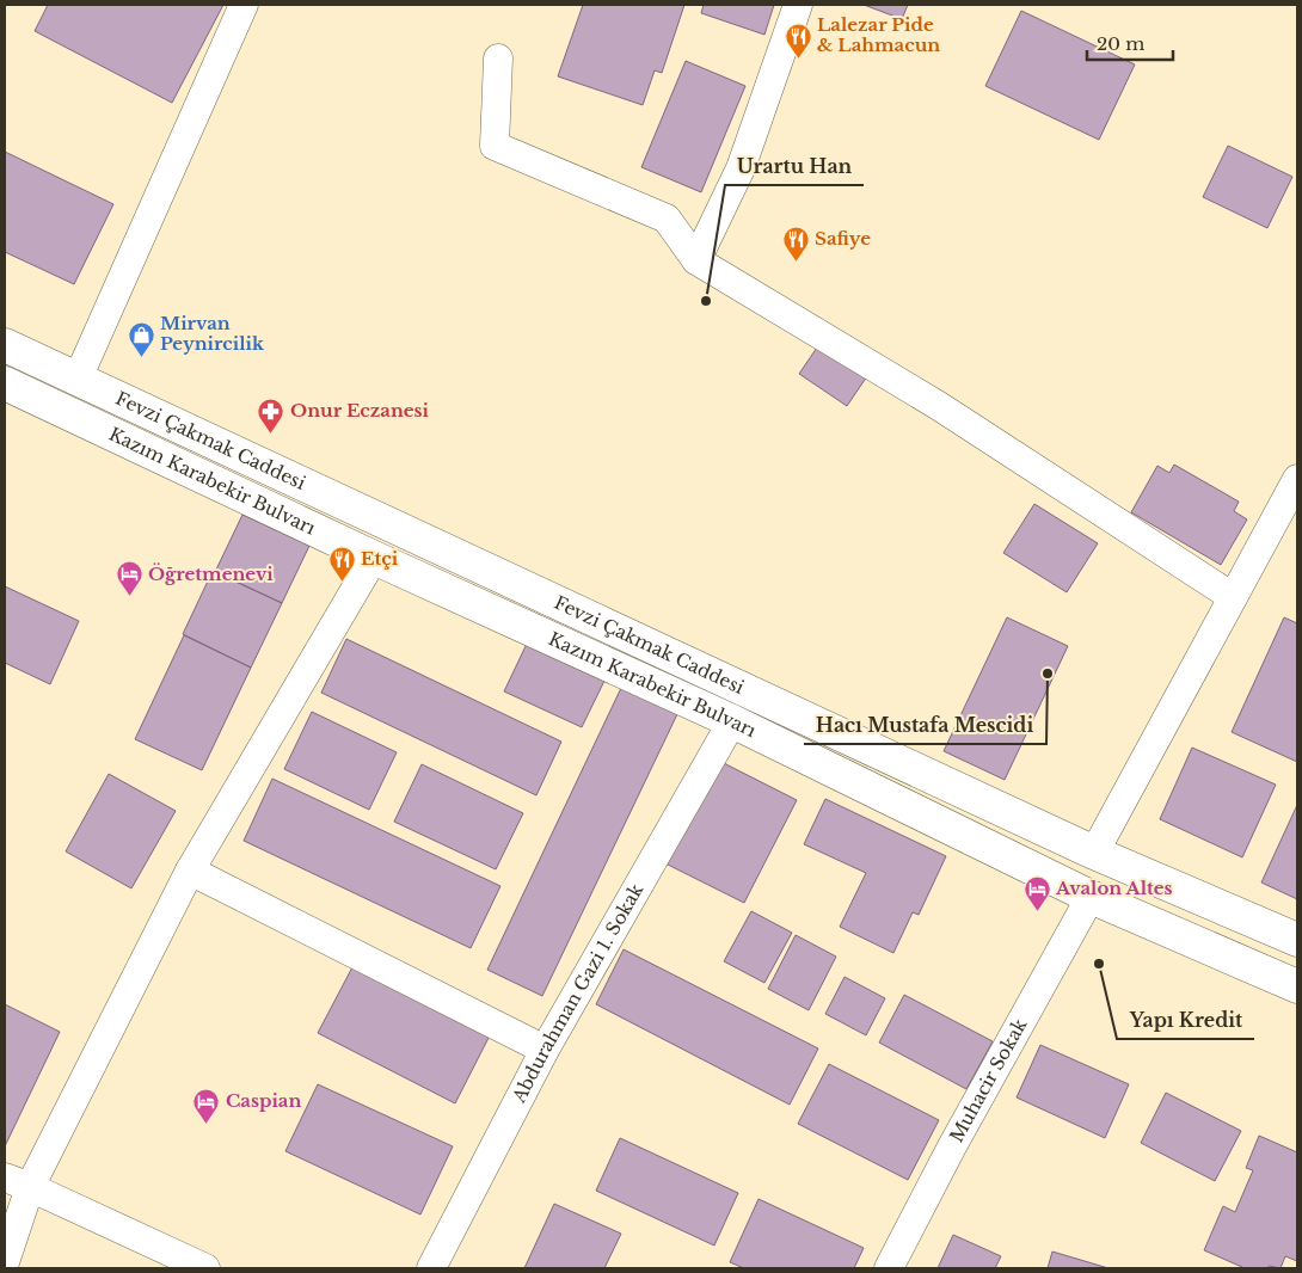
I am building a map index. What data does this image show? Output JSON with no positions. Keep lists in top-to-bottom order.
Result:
{
  "streets": {
    "main road": ["Fevzi Çakmak Caddesi", "Kazım Karabekir Bulvarı"],
    "street": ["Abdurahman Gazi 1. Sokak", "Muhacir Sokak"]
  },
  "crossings": [
    ["Kazım Karabekir Bulvarı", "Abdurahman Gazi 1. Sokak"],
    ["Kazım Karabekir Bulvarı", "Muhacir Sokak"]
  ],
  "places": {
    "restaurant": ["Lalezar Pide & Lahmacun", "Safiye", "Etçi"],
    "other": ["Urartu Han", "Hacı Mustafa Mescidi", "Yapı Kredit"],
    "shop": ["Mirvan Peynircilik"],
    "pharmacy": ["Onur Eczanesi"],
    "hotel": ["Öğretmenevi", "Avalon Altes", "Caspian"]
  },
  "scale_bar": "20 m"
}
